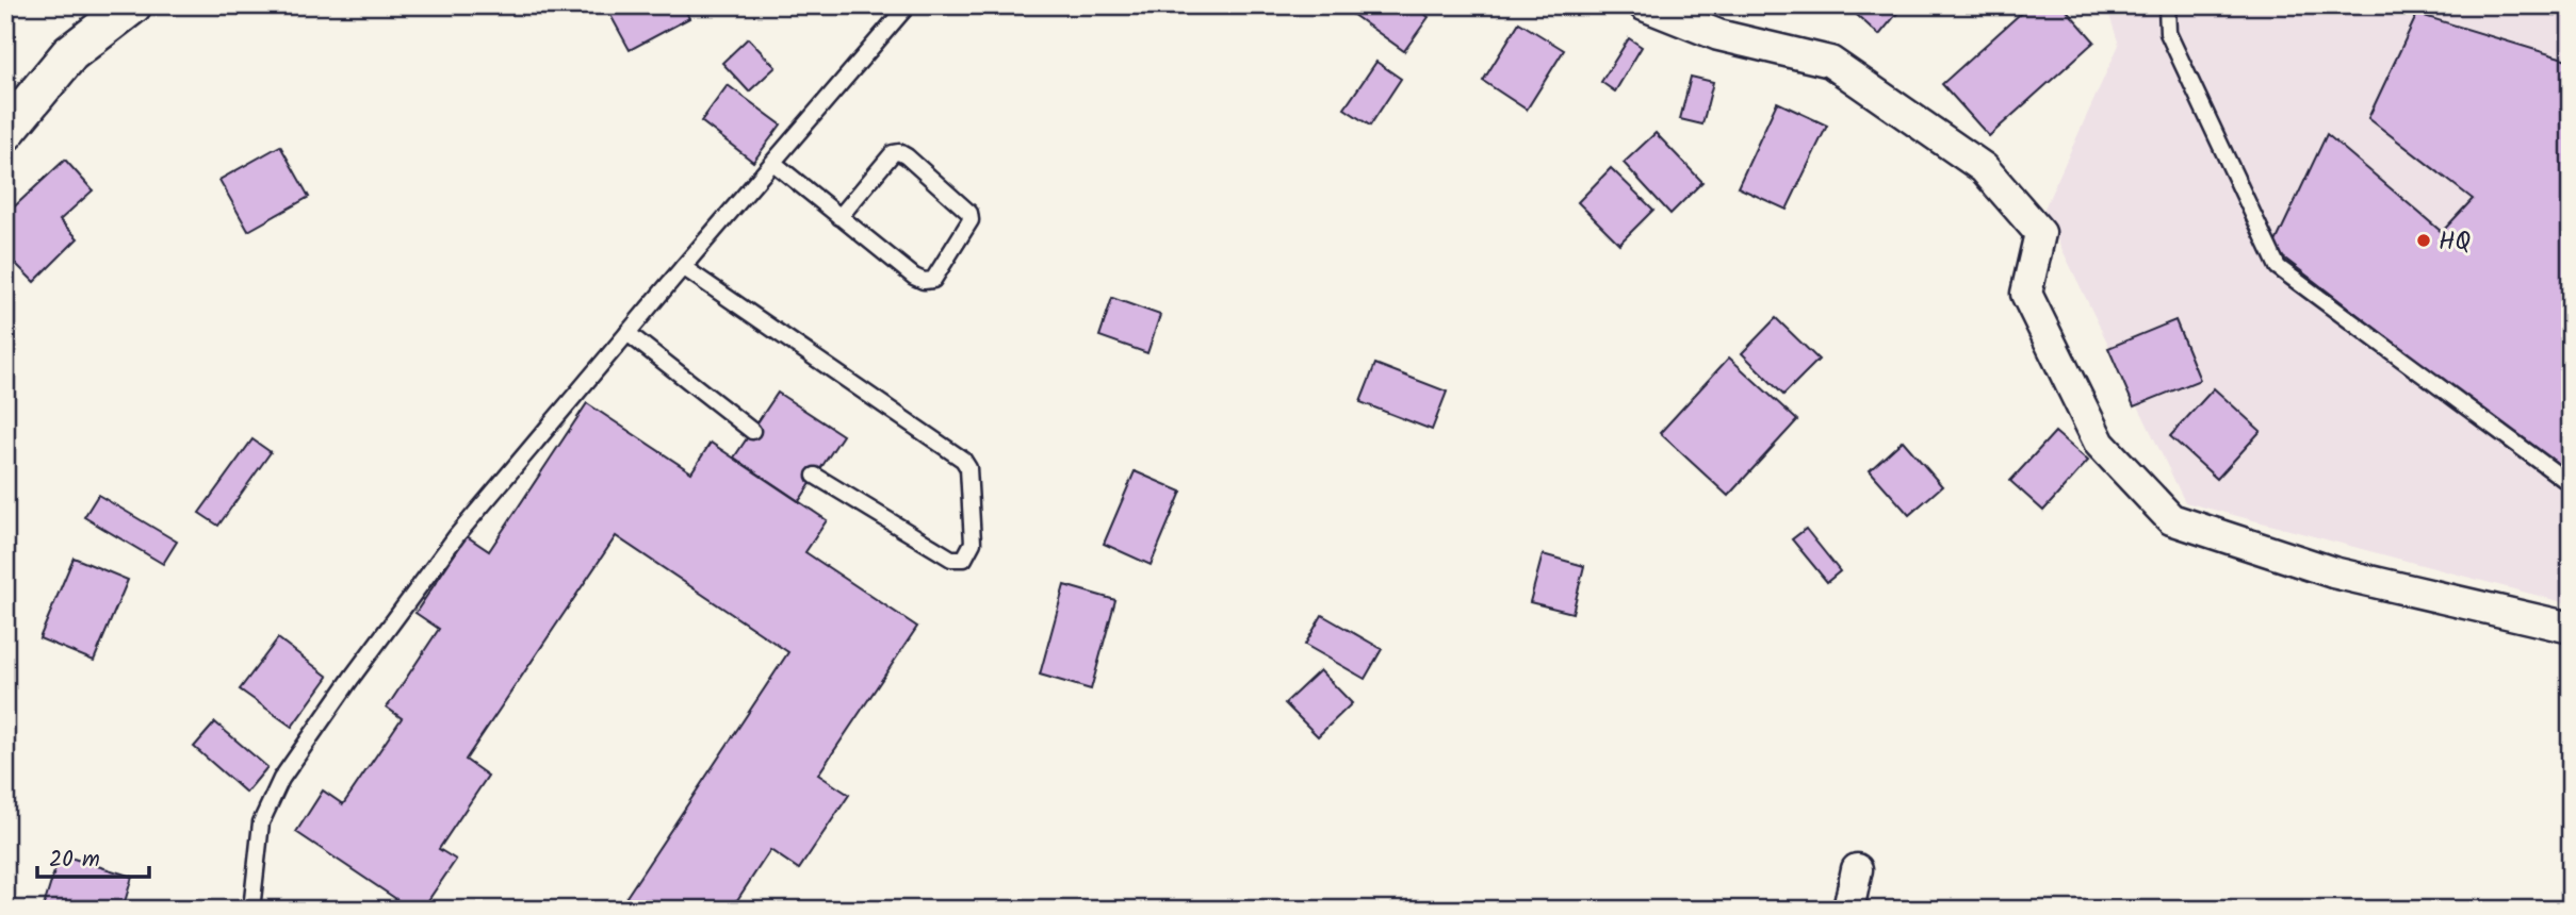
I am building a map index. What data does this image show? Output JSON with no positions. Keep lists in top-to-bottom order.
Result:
{
  "places": ["HQ"],
  "scale_bar": "20 m"
}
